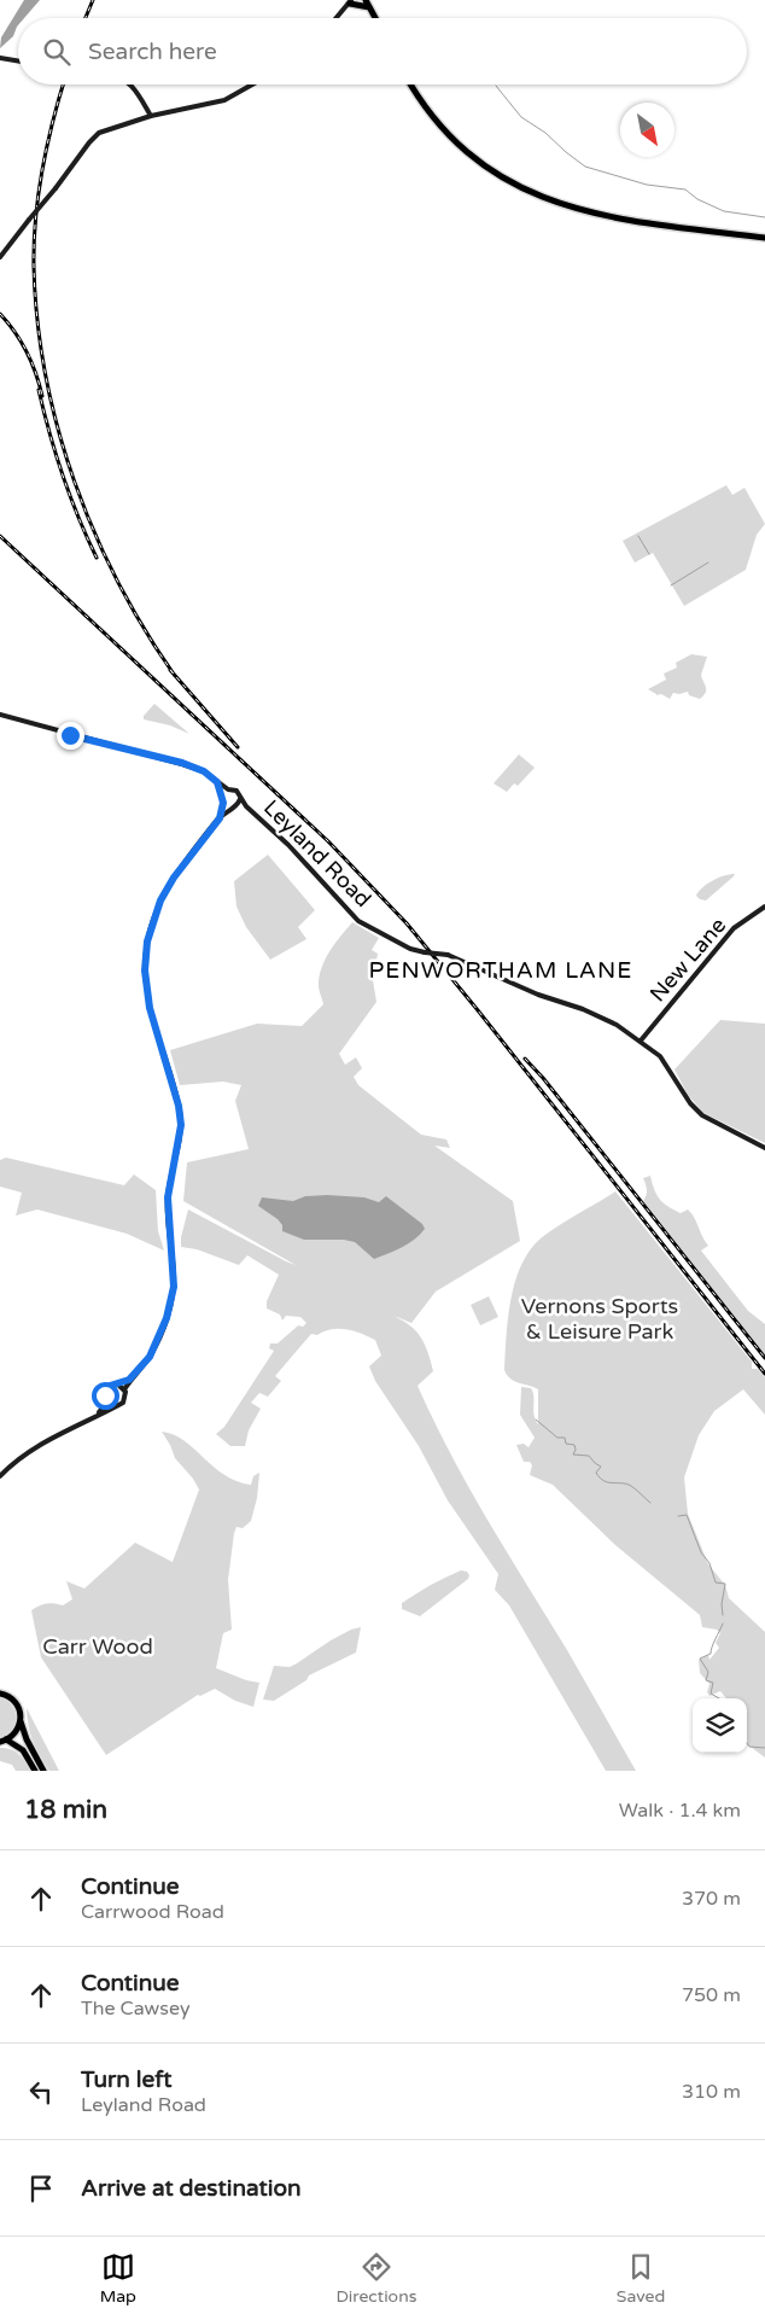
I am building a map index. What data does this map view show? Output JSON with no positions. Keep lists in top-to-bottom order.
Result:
{
  "streets": {
    "street": ["Leyland Road", "New Lane"]
  },
  "crossings": [
    ["Leyland Road", "New Lane"]
  ],
  "districts": ["PENWORTHAM LANE"],
  "parks": ["Vernons Sports & Leisure Park", "Carr Wood"],
  "north": "bottom right",
  "page": {
    "search": "Search here",
    "heading": ["18 min", "Walk · 1.4 km"],
    "list": [
      ["Continue", "Carrwood Road", "370 m"],
      ["Continue", "The Cawsey", "750 m"],
      ["Turn left", "Leyland Road", "310 m"],
      "Arrive at destination"
    ],
    "nav": ["Map", "Directions", "Saved"]
  }
}
